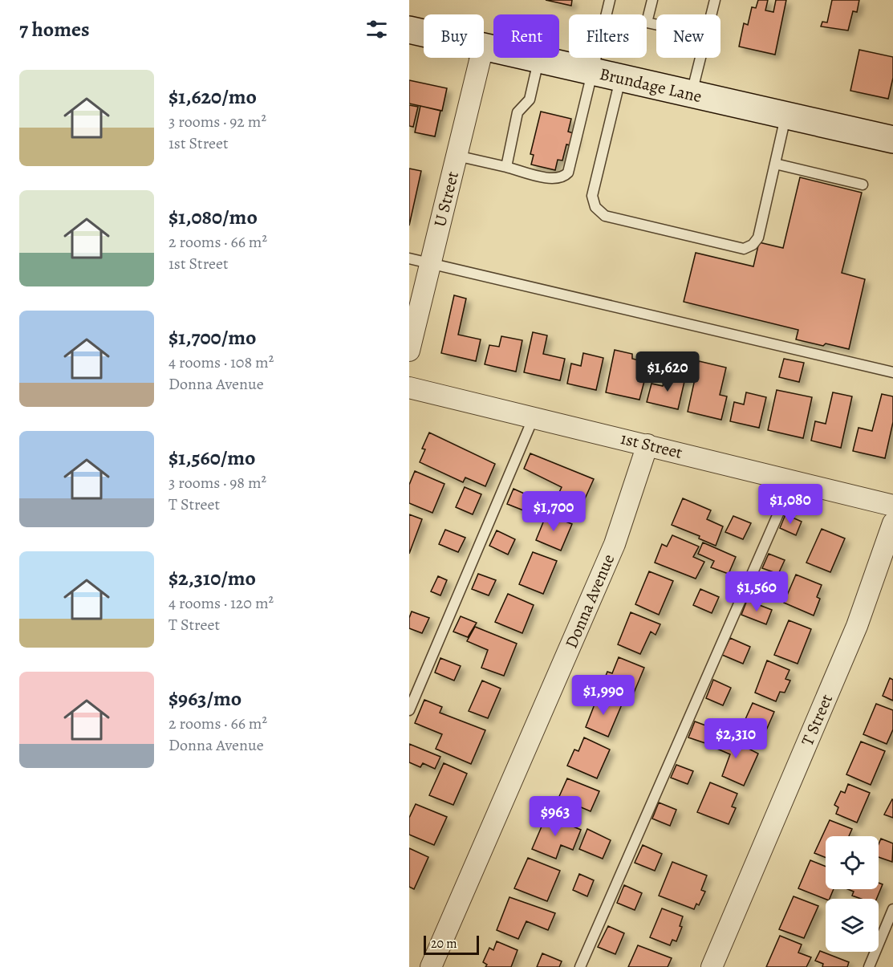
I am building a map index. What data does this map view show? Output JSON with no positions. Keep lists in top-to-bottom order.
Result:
{
  "streets": {
    "main road": ["Brundage Lane"],
    "street": [
      "U Street",
      "1st Street",
      "Donna Avenue",
      "T Street"
    ]
  },
  "crossings": [
    ["1st Street", "Donna Avenue"]
  ],
  "scale_bar": "20 m",
  "page": {
    "heading": "7 homes",
    "chip": [
      "Buy",
      "Rent",
      "Filters",
      "New"
    ],
    "list": [
      {
        "name": "$1,620/mo",
        "note": "3 rooms · 92 m² · 1st Street"
      },
      {
        "name": "$1,080/mo",
        "note": "2 rooms · 66 m² · 1st Street"
      },
      {
        "name": "$1,700/mo",
        "note": "4 rooms · 108 m² · Donna Avenue"
      },
      {
        "name": "$1,560/mo",
        "note": "3 rooms · 98 m² · T Street"
      },
      {
        "name": "$2,310/mo",
        "note": "4 rooms · 120 m² · T Street"
      },
      {
        "name": "$963/mo",
        "note": "2 rooms · 66 m² · Donna Avenue"
      }
    ],
    "price": [
      "$1,620",
      "$1,080",
      "$1,700",
      "$1,560",
      "$1,990",
      "$2,310",
      "$963"
    ],
    "scale": "20 m"
  }
}
